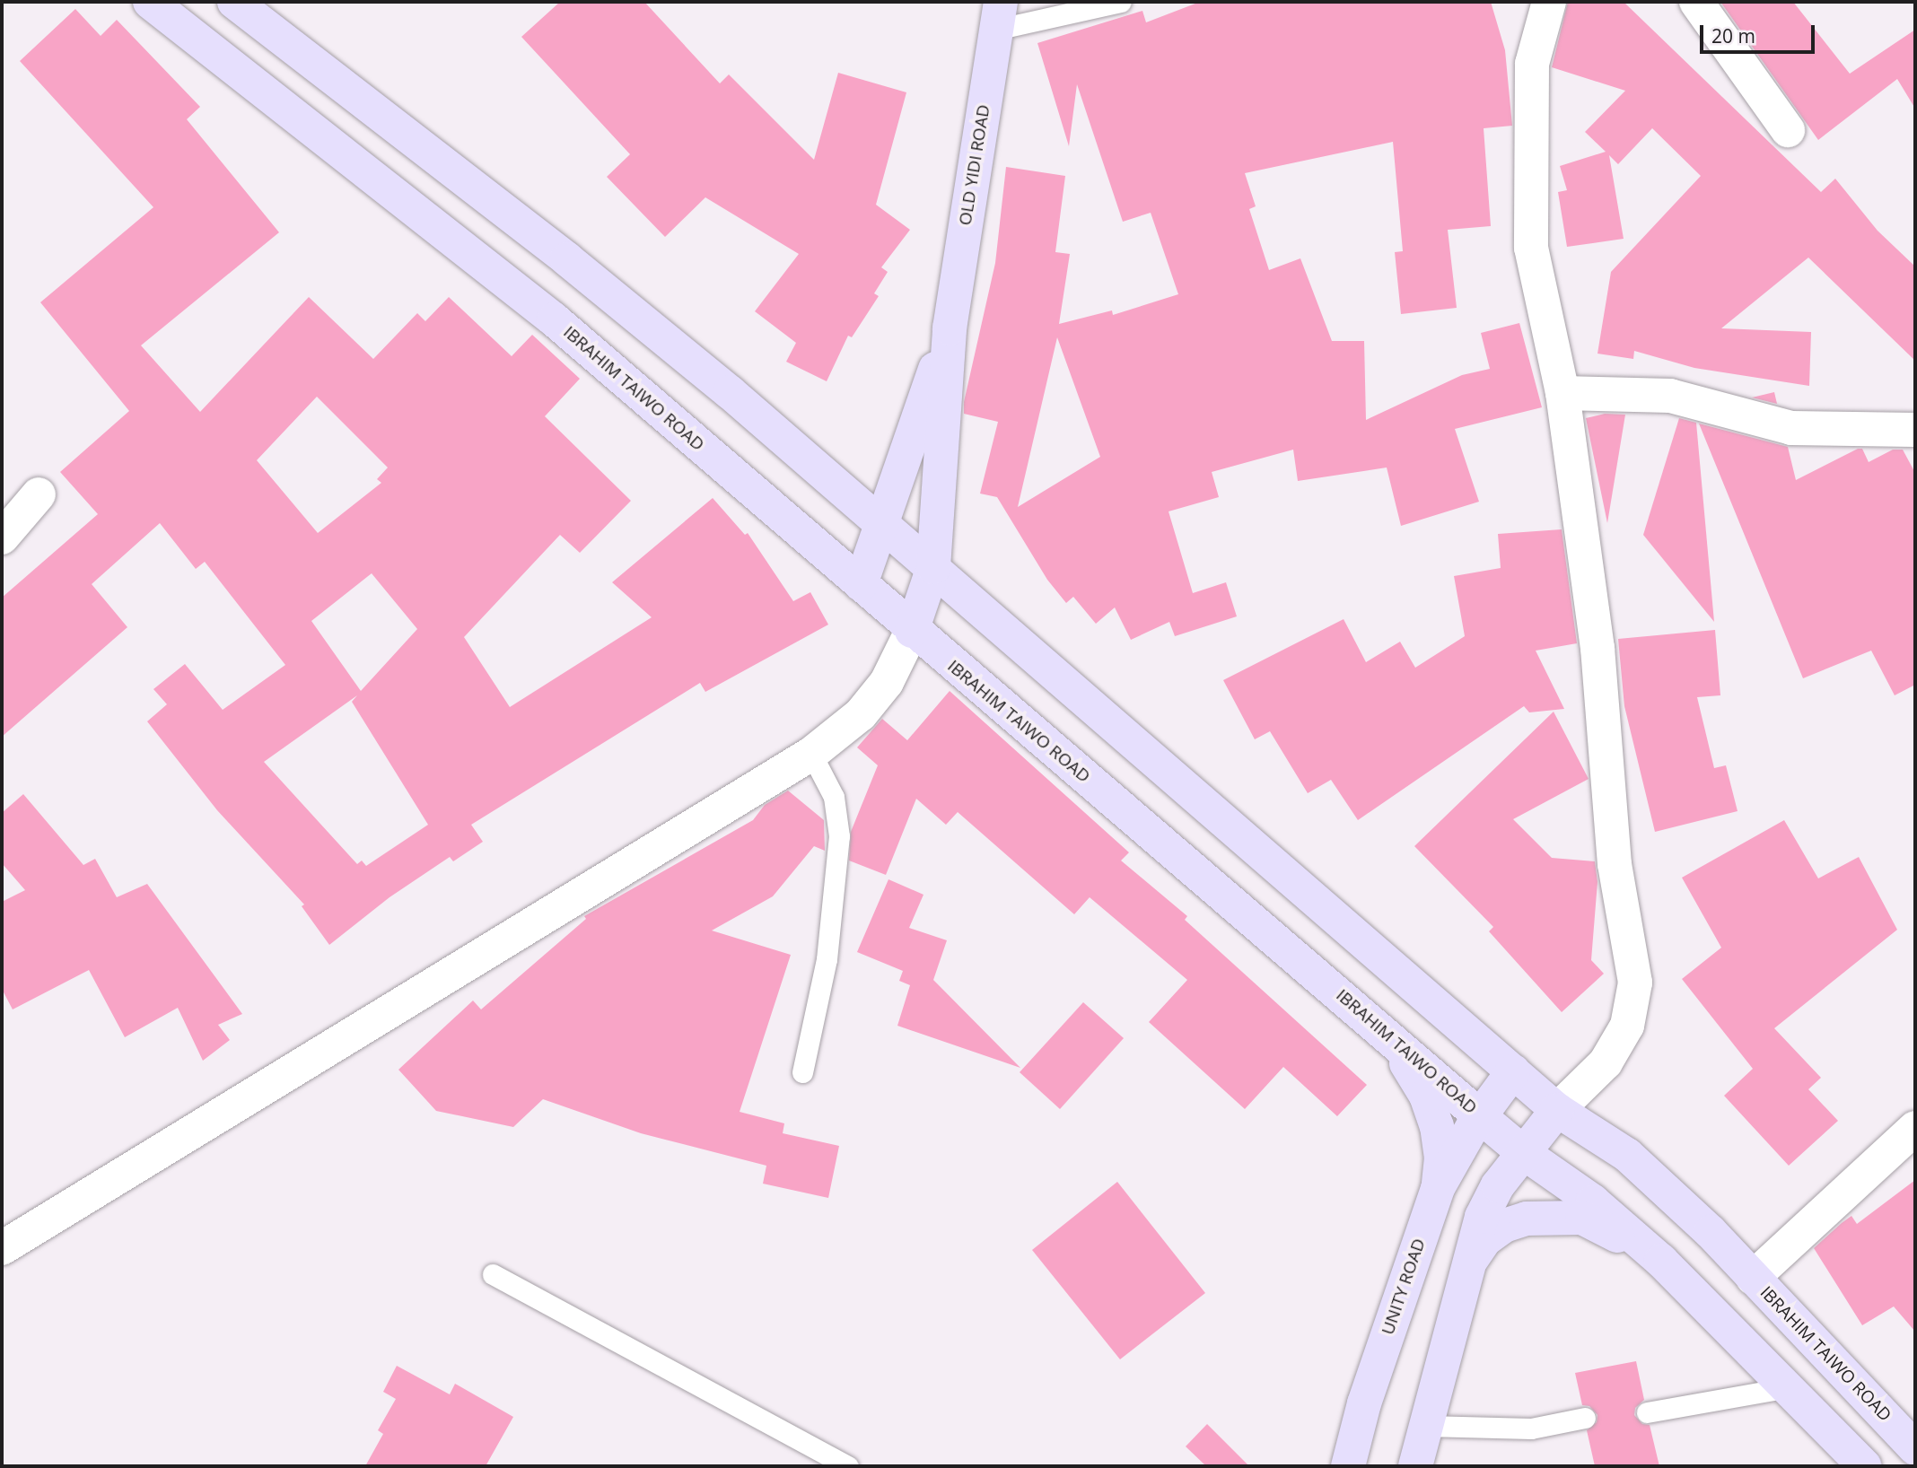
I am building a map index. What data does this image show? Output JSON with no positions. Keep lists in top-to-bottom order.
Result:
{
  "streets": {
    "main road": ["OLD YIDI ROAD", "IBRAHIM TAIWO ROAD", "UNITY ROAD"]
  },
  "crossings": [
    ["OLD YIDI ROAD", "IBRAHIM TAIWO ROAD"],
    ["IBRAHIM TAIWO ROAD", "UNITY ROAD"]
  ],
  "scale_bar": "20 m"
}
